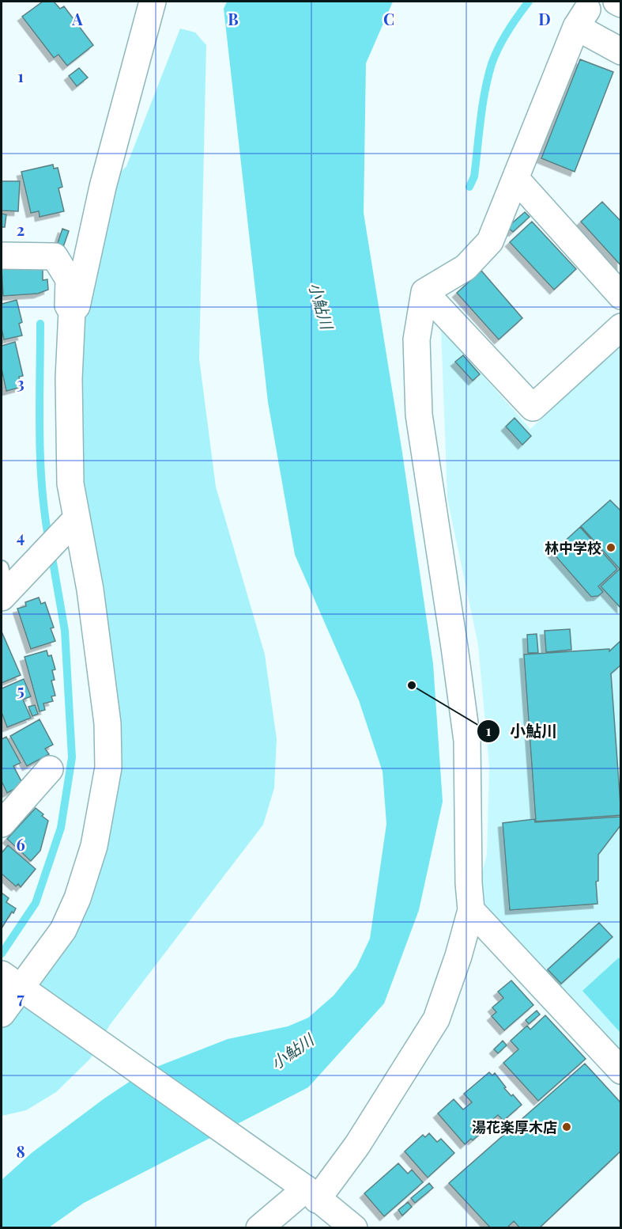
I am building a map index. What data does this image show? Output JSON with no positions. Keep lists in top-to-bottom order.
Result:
{
  "water": ["小鮎川"],
  "places": ["林中学校", "小鮎川", "湯花楽厚木店"],
  "grid": {
    "columns": [
      "A",
      "B",
      "C",
      "D"
    ],
    "rows": [
      "1",
      "2",
      "3",
      "4",
      "5",
      "6",
      "7",
      "8"
    ]
  }
}
